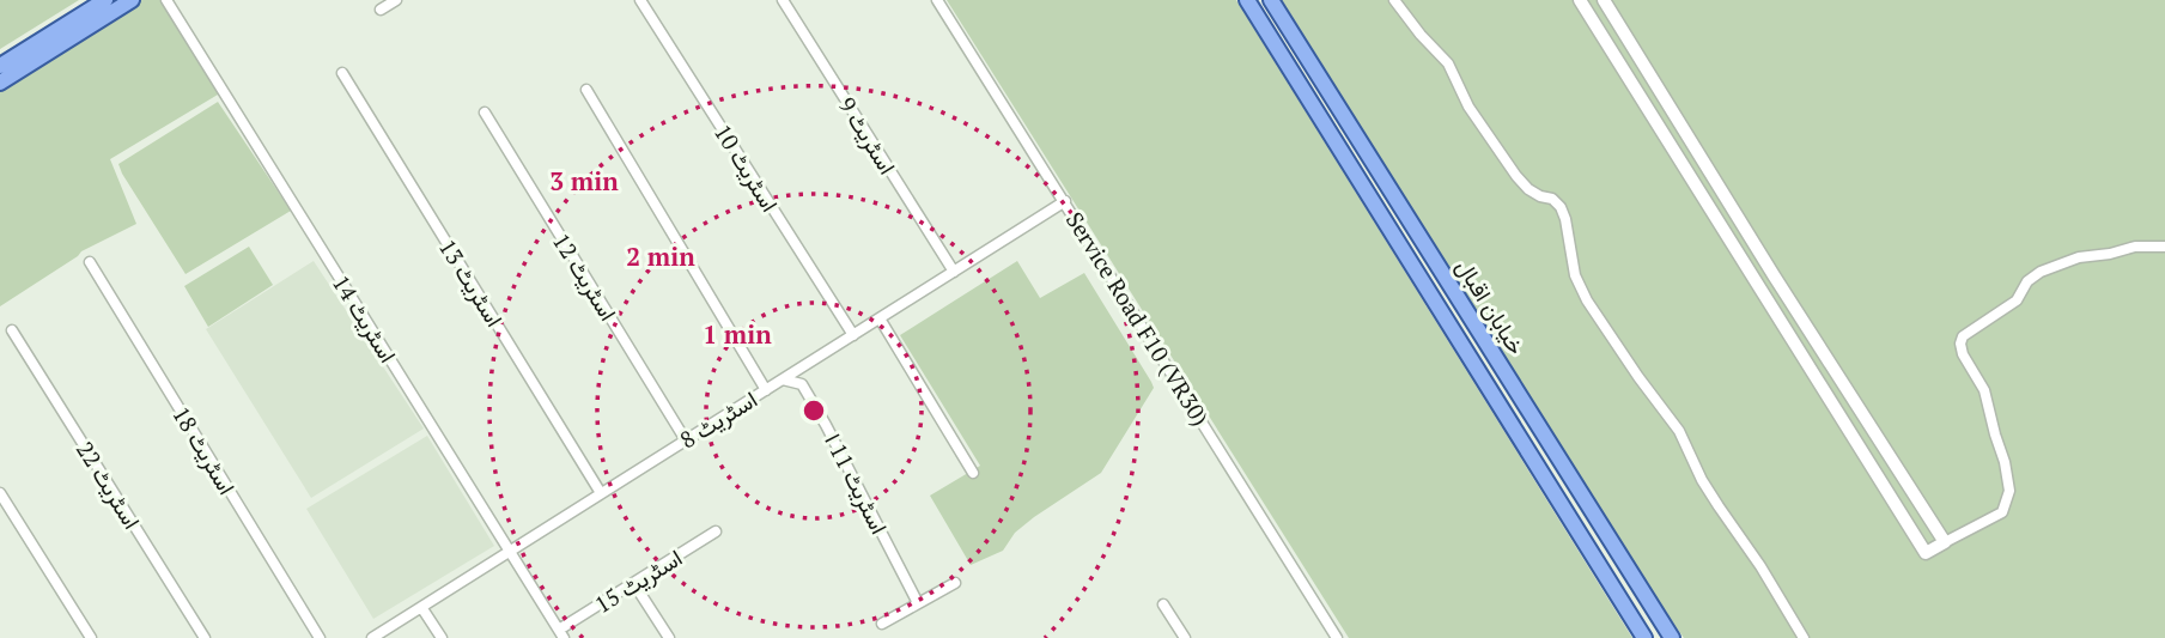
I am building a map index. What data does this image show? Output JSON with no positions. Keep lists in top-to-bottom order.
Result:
{
  "streets": {
    "main road": ["خیابان اقبال"],
    "street": [
      "اسٹریٹ 9",
      "اسٹریٹ 10",
      "اسٹریٹ 12",
      "اسٹریٹ 13",
      "اسٹریٹ 14",
      "Service Road F10 (VR30)",
      "اسٹریٹ 8",
      "اسٹریٹ 18",
      "اسٹریٹ 11 ا",
      "اسٹریٹ 22",
      "اسٹریٹ 15"
    ]
  },
  "crossings": [
    ["اسٹریٹ 9", "اسٹریٹ 8"],
    ["اسٹریٹ 10", "اسٹریٹ 8"],
    ["اسٹریٹ 12", "اسٹریٹ 8"],
    ["اسٹریٹ 13", "اسٹریٹ 8"],
    ["اسٹریٹ 14", "اسٹریٹ 8"],
    ["اسٹریٹ 14", "اسٹریٹ 15"],
    ["Service Road F10 (VR30)", "اسٹریٹ 8"],
    ["اسٹریٹ 8", "اسٹریٹ 11 ا"]
  ],
  "rings": ["3 min", "2 min", "1 min"]
}
